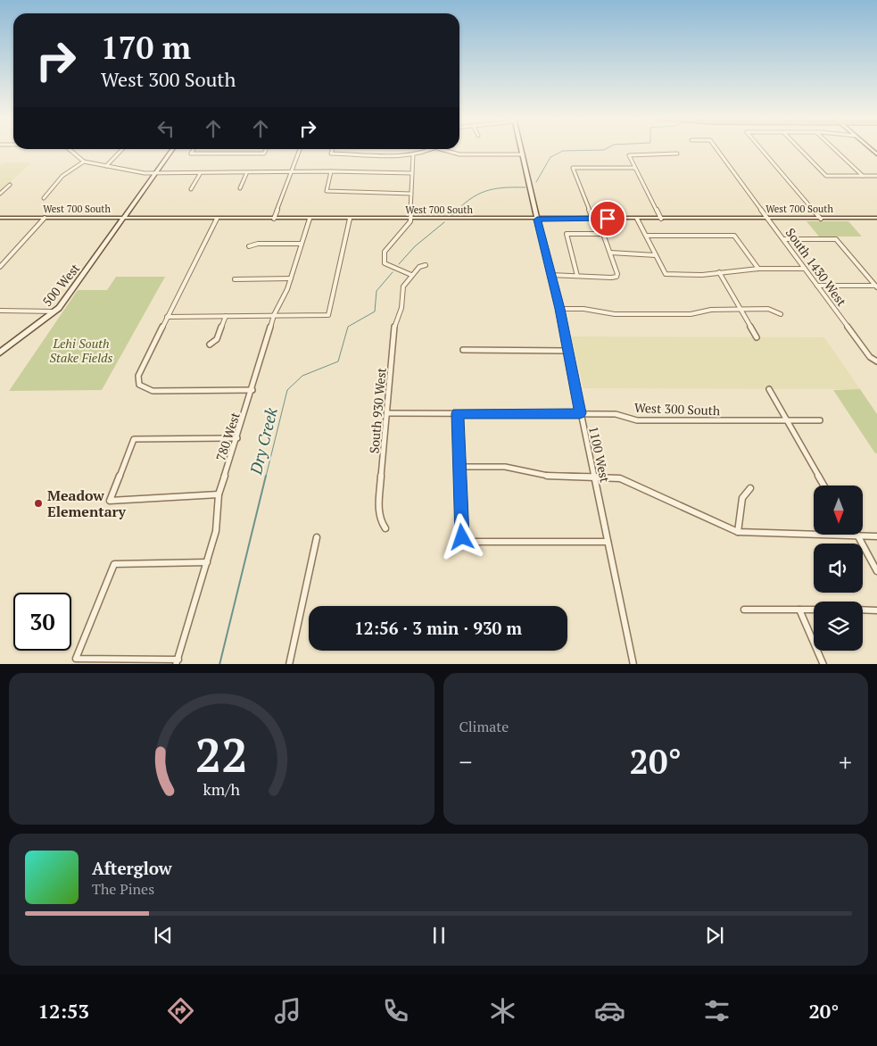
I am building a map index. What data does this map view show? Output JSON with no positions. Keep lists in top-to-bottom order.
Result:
{
  "streets": {
    "street": [
      "West 700 South",
      "South 1430 West",
      "500 West",
      "West 300 South",
      "South 930 West",
      "780 West",
      "1100 West"
    ]
  },
  "crossings": [
    ["West 700 South", "South 1430 West"],
    ["West 700 South", "500 West"],
    ["West 700 South", "780 West"],
    ["West 700 South", "1100 West"],
    ["West 300 South", "South 930 West"],
    ["West 300 South", "1100 West"]
  ],
  "water": ["Dry Creek"],
  "parks": ["Lehi South Stake Fields"],
  "places": ["Meadow Elementary"],
  "north": "bottom",
  "page": {
    "turn": ["170 m", "West 300 South"],
    "limit": "30",
    "trip": "12:56 · 3 min · 930 m",
    "tile": "Climate",
    "heat": ["−", "20°", "+"],
    "song": ["Afterglow", "The Pines"],
    "tabs": ["12:53", "20°"],
    "gauge": ["22", "km/h"]
  }
}
